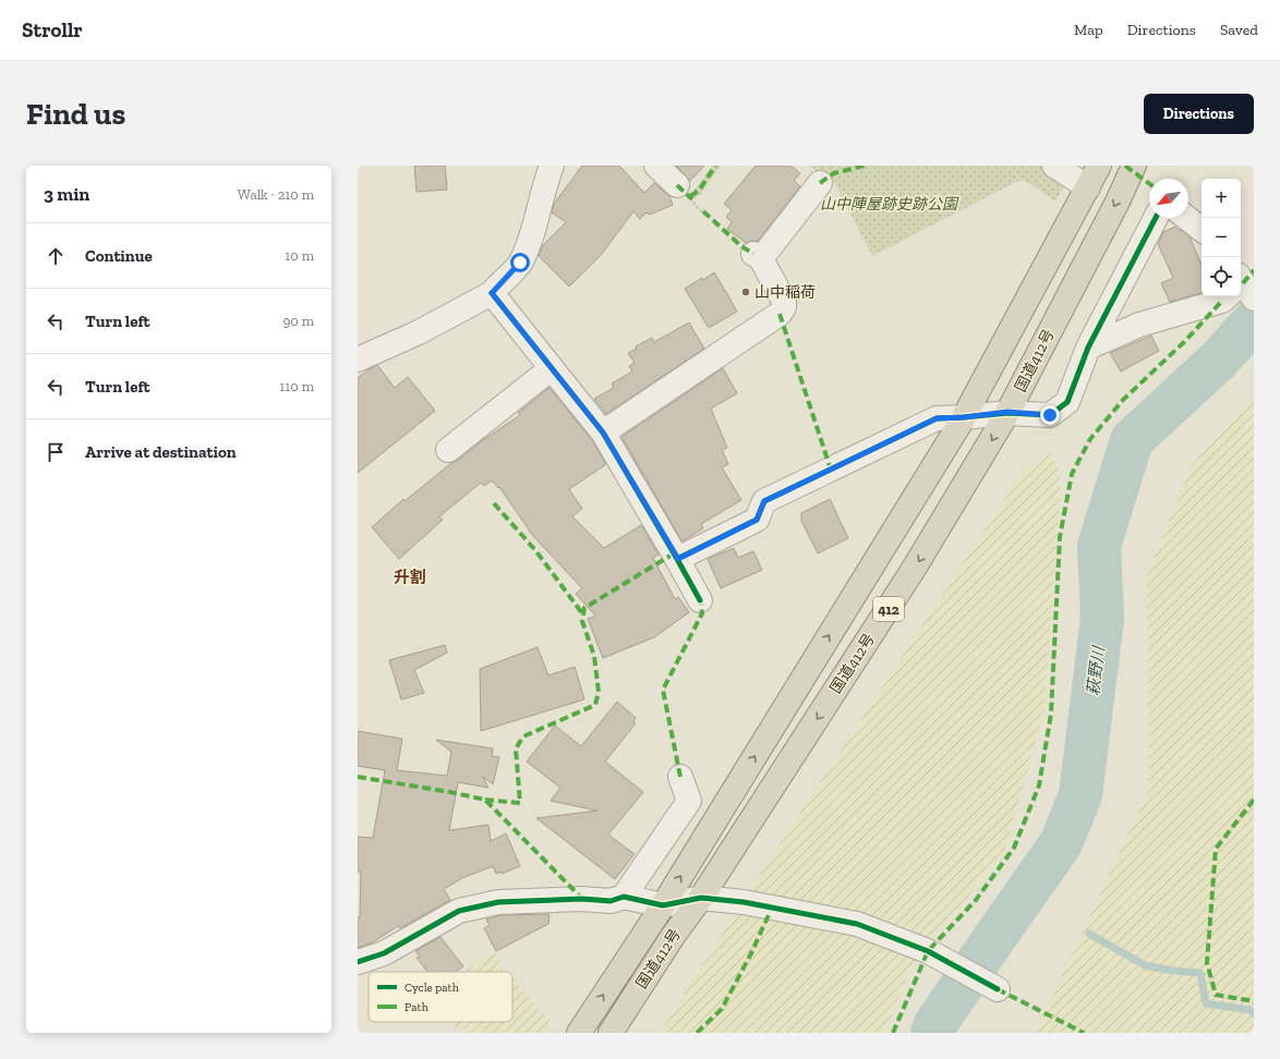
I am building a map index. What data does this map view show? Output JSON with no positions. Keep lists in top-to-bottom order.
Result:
{
  "streets": {
    "highway": ["国道412号", "412"]
  },
  "districts": ["升割"],
  "water": ["萩野川"],
  "parks": ["山中陣屋跡史跡公園"],
  "places": ["山中稲荷"],
  "legend": ["Cycle path", "Path"],
  "north": "bottom left",
  "page": {
    "header": "Strollr",
    "nav": ["Map", "Directions", "Saved"],
    "buttons": "Directions",
    "title": "Find us",
    "heading": ["3 min", "Walk · 210 m"],
    "map_buttons": ["+", "−"],
    "list": [
      ["Continue", "10 m"],
      ["Turn left", "90 m"],
      ["Turn left", "110 m"],
      "Arrive at destination"
    ]
  }
}
